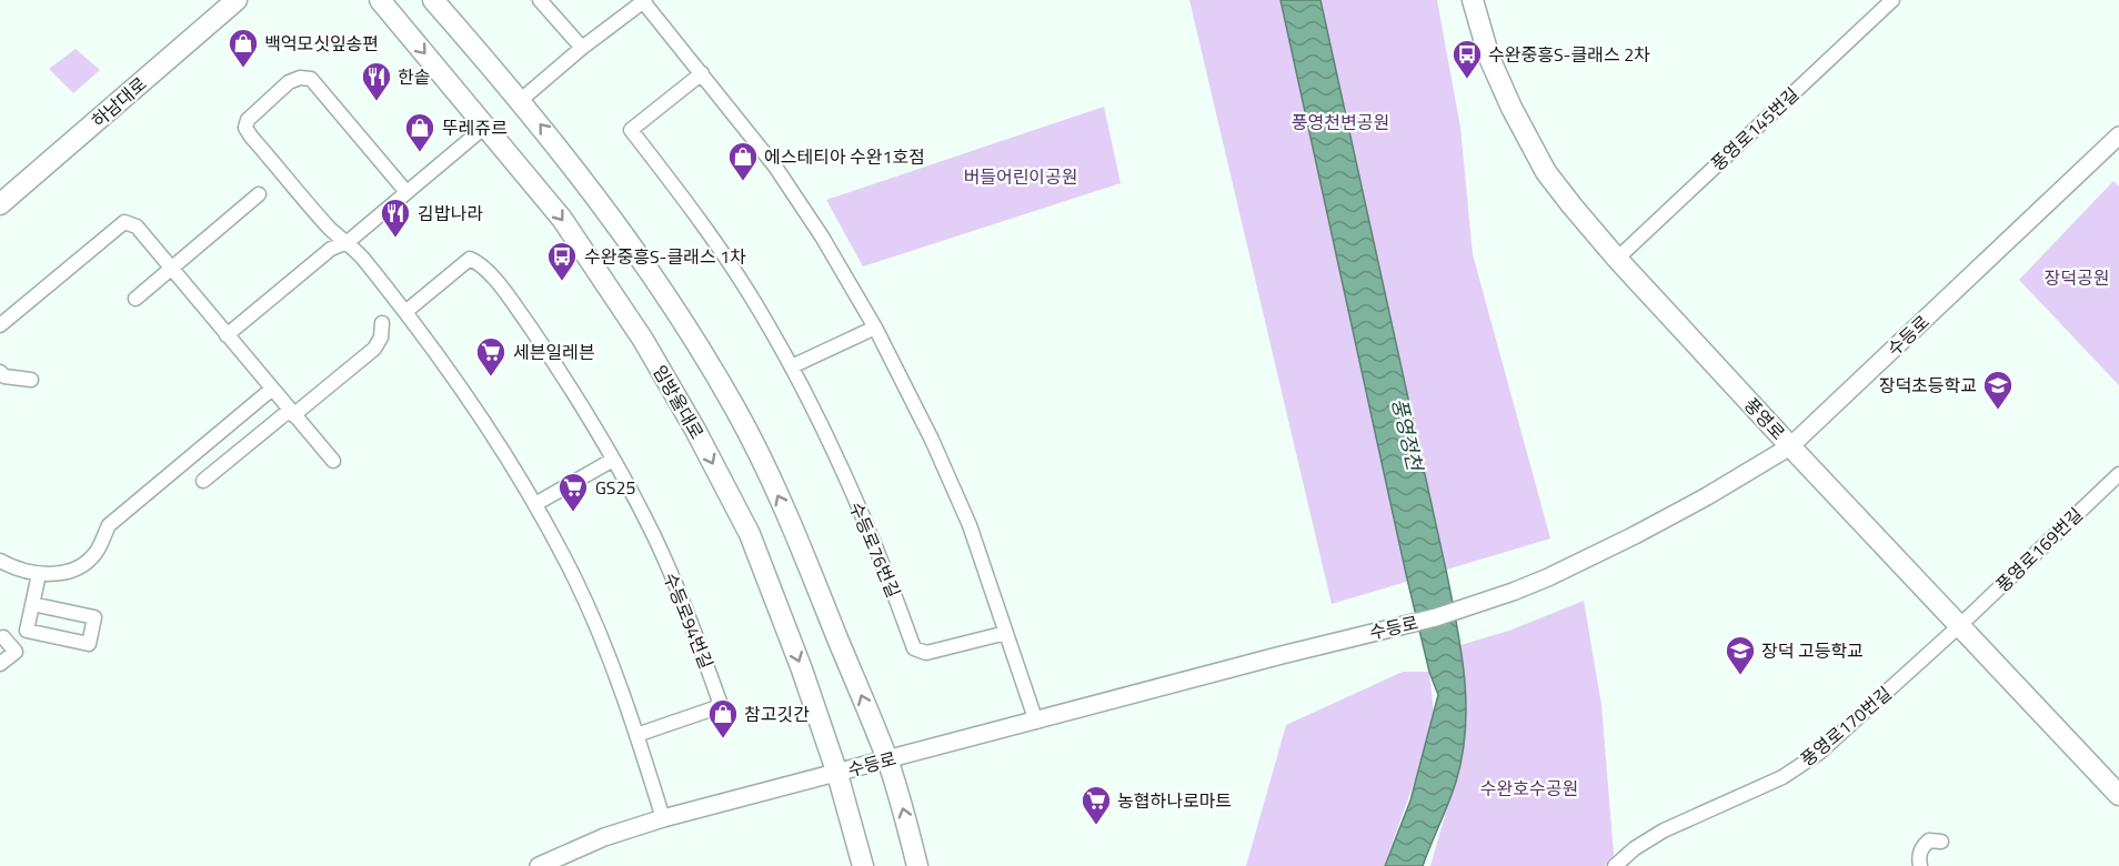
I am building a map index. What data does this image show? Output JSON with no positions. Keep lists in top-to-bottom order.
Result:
{
  "streets": {
    "main road": ["하남대로", "임방울대로", "풍영로"],
    "street": [
      "풍영로145번길",
      "수등로",
      "수등로76번길",
      "풍영로169번길",
      "수등로94번길",
      "풍영로170번길"
    ]
  },
  "crossings": [
    ["풍영로145번길", "풍영로"],
    ["수등로", "임방울대로"],
    ["수등로", "풍영로"],
    ["풍영로", "풍영로169번길"],
    ["풍영로", "풍영로170번길"],
    ["풍영로169번길", "풍영로170번길"]
  ],
  "water": ["풍영정천"],
  "parks": [
    "풍영천변공원",
    "버들어린이공원",
    "장덕공원",
    "수완호수공원"
  ],
  "places": {
    "shop": [
      "백억모싯잎송편",
      "뚜레쥬르",
      "에스테티아 수완1호점",
      "참고깃간"
    ],
    "bus stop": ["수완중흥S-클래스 2차", "수완중흥S-클래스 1차"],
    "restaurant": ["한솥", "김밥나라"],
    "supermarket": ["세븐일레븐", "GS25", "농협하나로마트"],
    "school or university": ["장덕초등학교", "장덕 고등학교"]
  }
}
